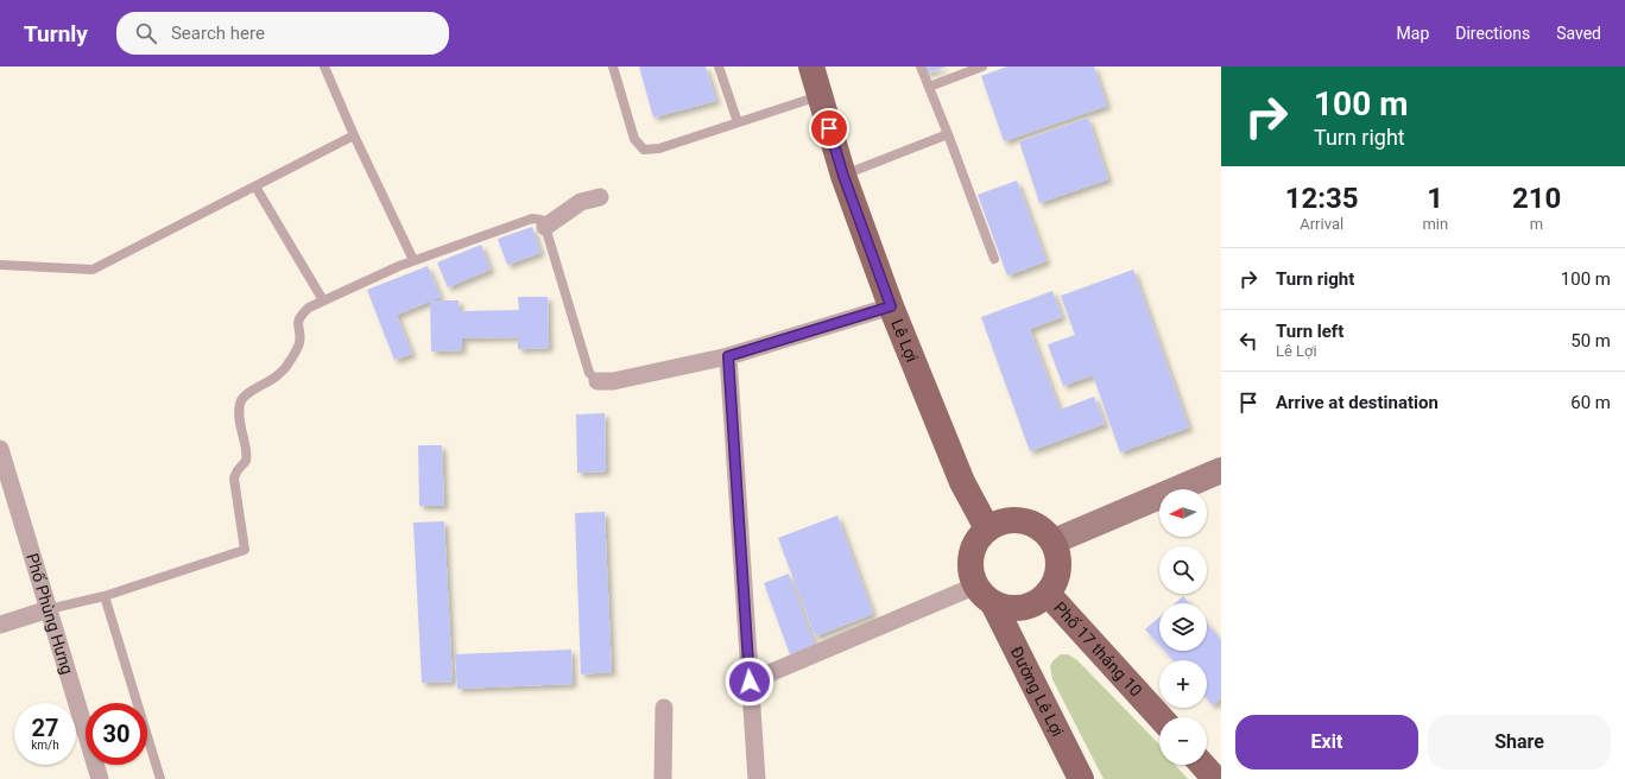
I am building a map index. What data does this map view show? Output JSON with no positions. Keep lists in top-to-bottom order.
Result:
{
  "streets": {
    "main road": ["Lê Lợi", "Phố 17 tháng 10", "Đường Lê Lợi"],
    "street": ["Phố Phùng Hưng"]
  },
  "crossings": [
    ["Lê Lợi", "Phố 17 tháng 10"],
    ["Lê Lợi", "Đường Lê Lợi"],
    ["Phố 17 tháng 10", "Đường Lê Lợi"]
  ],
  "north": "left",
  "page": {
    "header": "Turnly",
    "search": "Search here",
    "nav": ["Map", "Directions", "Saved"],
    "turn": ["100 m", "Turn right"],
    "eta": [
      "12:35",
      "Arrival",
      "1",
      "min",
      "210",
      "m"
    ],
    "list": [
      {
        "name": "Turn right",
        "value": "100 m"
      },
      {
        "name": "Turn left",
        "note": "Lê Lợi",
        "value": "50 m"
      },
      {
        "name": "Arrive at destination",
        "value": "60 m"
      }
    ],
    "map_buttons": ["+", "−"],
    "speed": "27 km/h",
    "limit": "30",
    "buttons": ["Exit", "Share"]
  }
}
